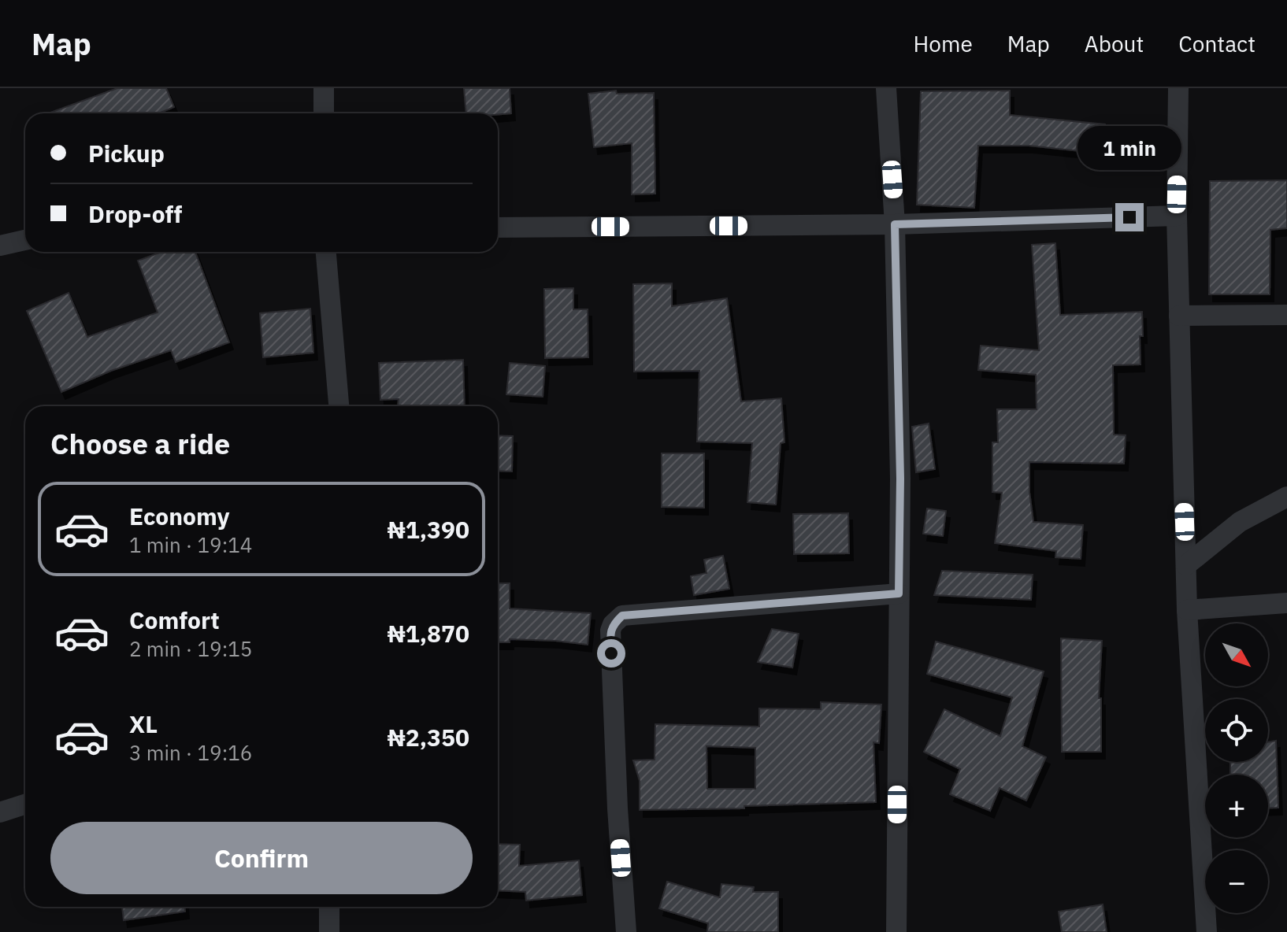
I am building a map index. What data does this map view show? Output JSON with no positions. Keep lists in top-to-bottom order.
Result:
{
  "north": "bottom right",
  "page": {
    "header": "Map",
    "nav": [
      "Home",
      "Map",
      "About",
      "Contact"
    ],
    "banner": ["Pickup", "Drop-off"],
    "bubble": "1 min",
    "heading": "Choose a ride",
    "list": [
      {
        "name": "Economy",
        "note": "1 min · 19:14",
        "value": "₦1,390"
      },
      {
        "name": "Comfort",
        "note": "2 min · 19:15",
        "value": "₦1,870"
      },
      {
        "name": "XL",
        "note": "3 min · 19:16",
        "value": "₦2,350"
      }
    ],
    "map_buttons": ["+", "−"],
    "buttons": "Confirm"
  }
}
